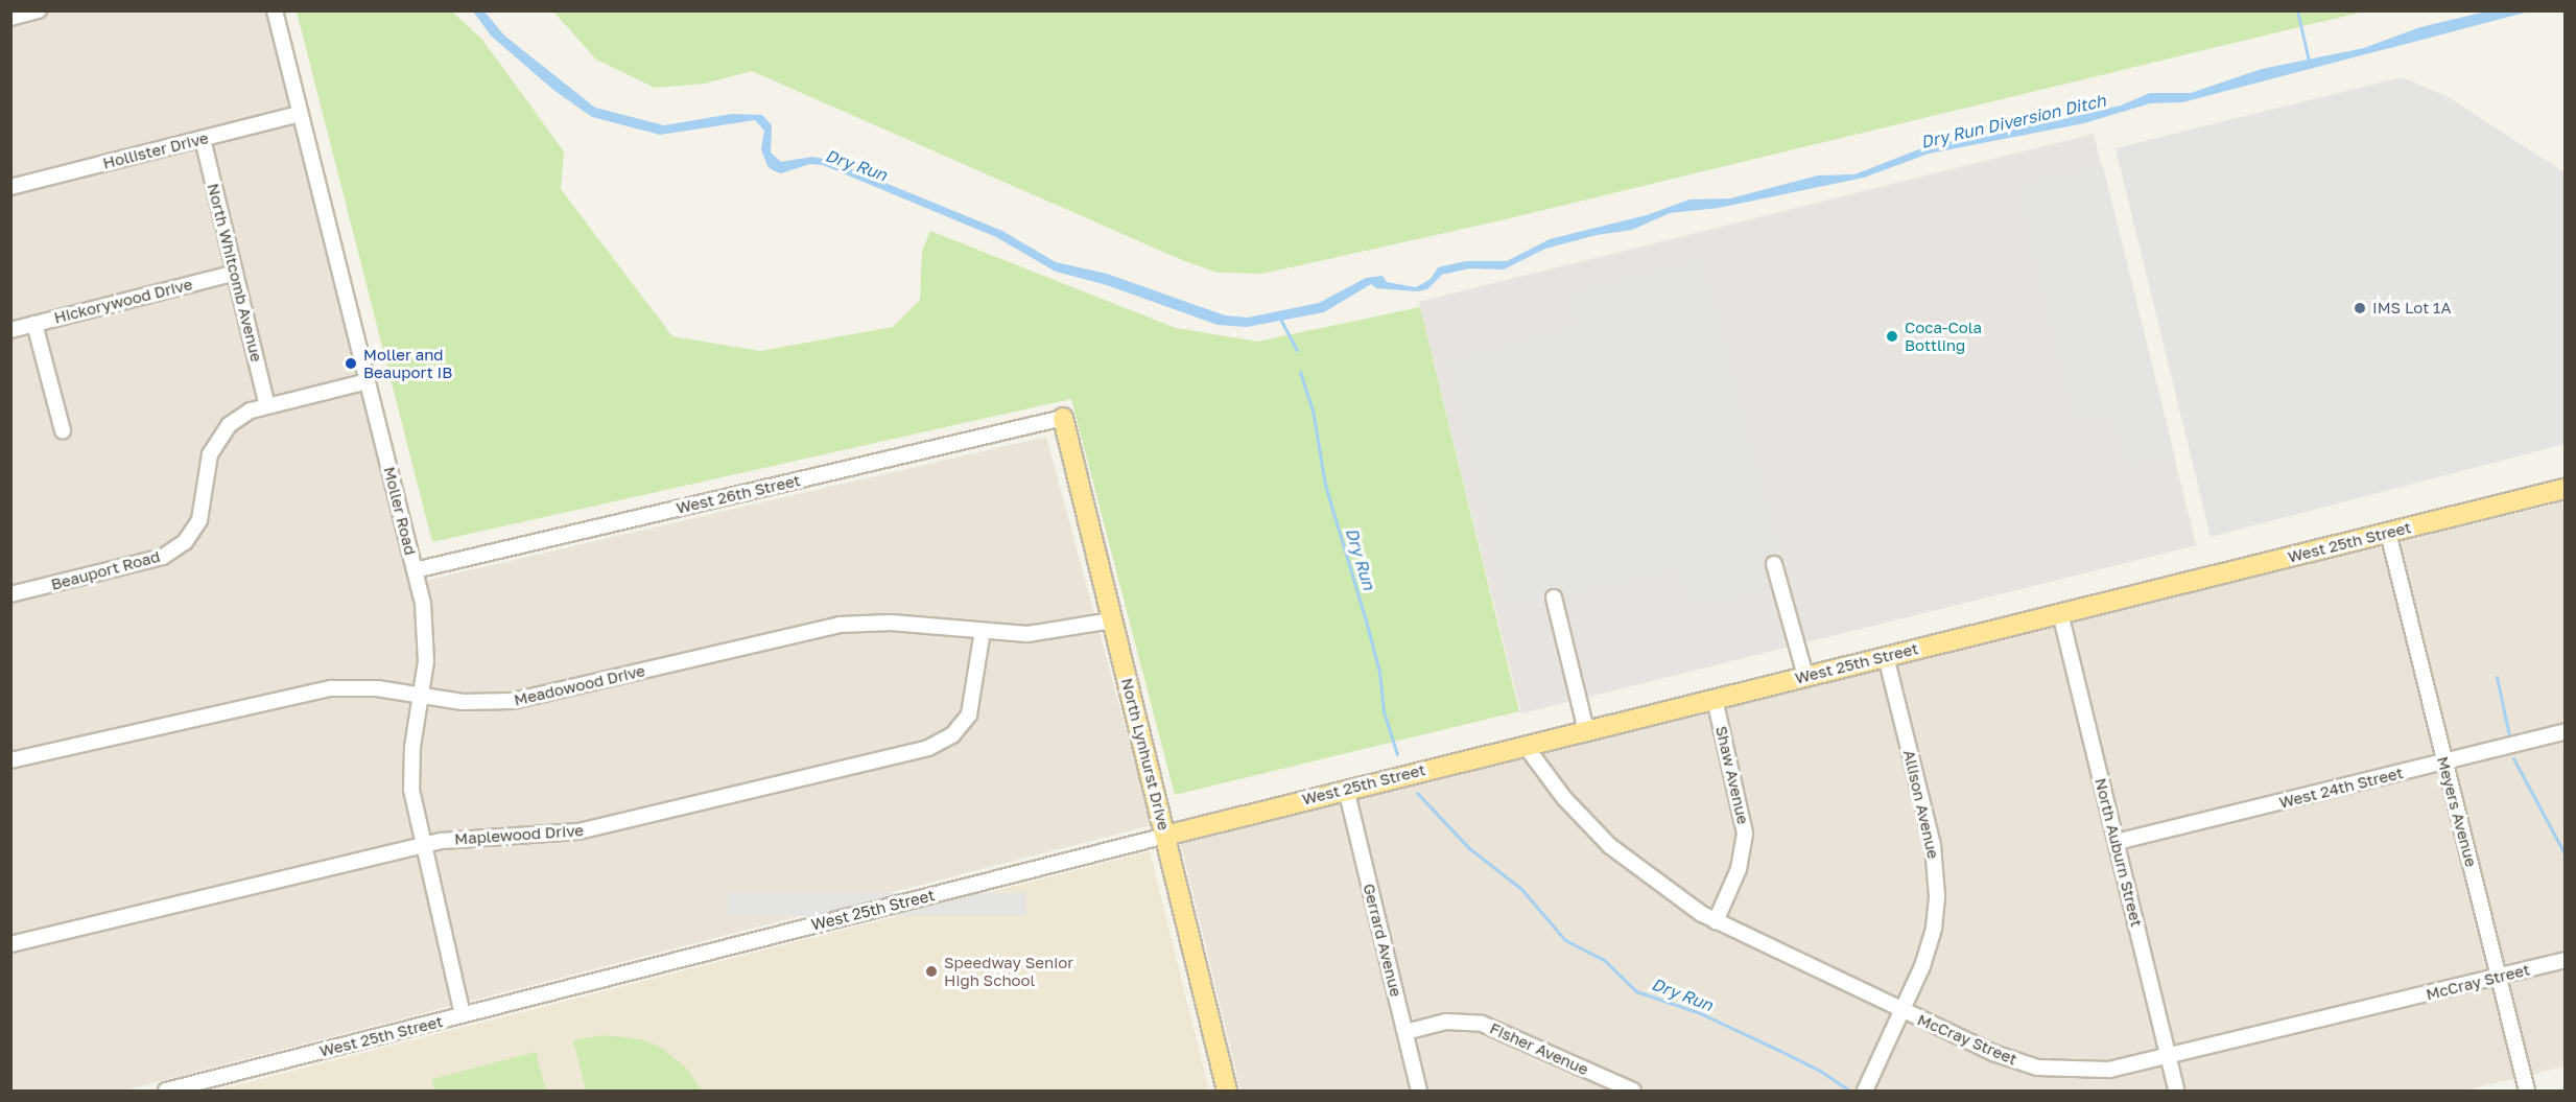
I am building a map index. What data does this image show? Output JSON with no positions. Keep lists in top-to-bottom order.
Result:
{
  "streets": {
    "main road": ["West 25th Street", "North Lynhurst Drive"],
    "street": [
      "Hollister Drive",
      "North Whitcomb Avenue",
      "Hickorywood Drive",
      "West 26th Street",
      "Moller Road",
      "Beauport Road",
      "Meadowood Drive",
      "Shaw Avenue",
      "West 24th Street",
      "Allison Avenue",
      "Meyers Avenue",
      "Maplewood Drive",
      "North Auburn Street",
      "Gerrard Avenue",
      "McCray Street",
      "Fisher Avenue"
    ]
  },
  "crossings": [
    ["Hollister Drive", "North Whitcomb Avenue"],
    ["Hollister Drive", "Moller Road"],
    ["North Whitcomb Avenue", "Hickorywood Drive"],
    ["North Whitcomb Avenue", "Beauport Road"],
    ["West 26th Street", "Moller Road"],
    ["West 26th Street", "North Lynhurst Drive"],
    ["Moller Road", "West 25th Street"],
    ["Moller Road", "Beauport Road"],
    ["Moller Road", "Meadowood Drive"],
    ["Moller Road", "Maplewood Drive"],
    ["West 25th Street", "North Lynhurst Drive"],
    ["West 25th Street", "Shaw Avenue"],
    ["West 25th Street", "Allison Avenue"],
    ["West 25th Street", "Meyers Avenue"],
    ["West 25th Street", "North Auburn Street"],
    ["West 25th Street", "Gerrard Avenue"],
    ["West 25th Street", "McCray Street"],
    ["Meadowood Drive", "North Lynhurst Drive"],
    ["Meadowood Drive", "Maplewood Drive"],
    ["Shaw Avenue", "McCray Street"],
    ["West 24th Street", "Meyers Avenue"],
    ["West 24th Street", "North Auburn Street"],
    ["Allison Avenue", "McCray Street"],
    ["Meyers Avenue", "McCray Street"],
    ["North Auburn Street", "McCray Street"],
    ["Gerrard Avenue", "Fisher Avenue"]
  ],
  "water": ["Dry Run Diversion Ditch", "Dry Run"],
  "places": [
    "IMS Lot 1A",
    "Coca-Cola Bottling",
    "Moller and Beauport IB",
    "Speedway Senior High School"
  ]
}
